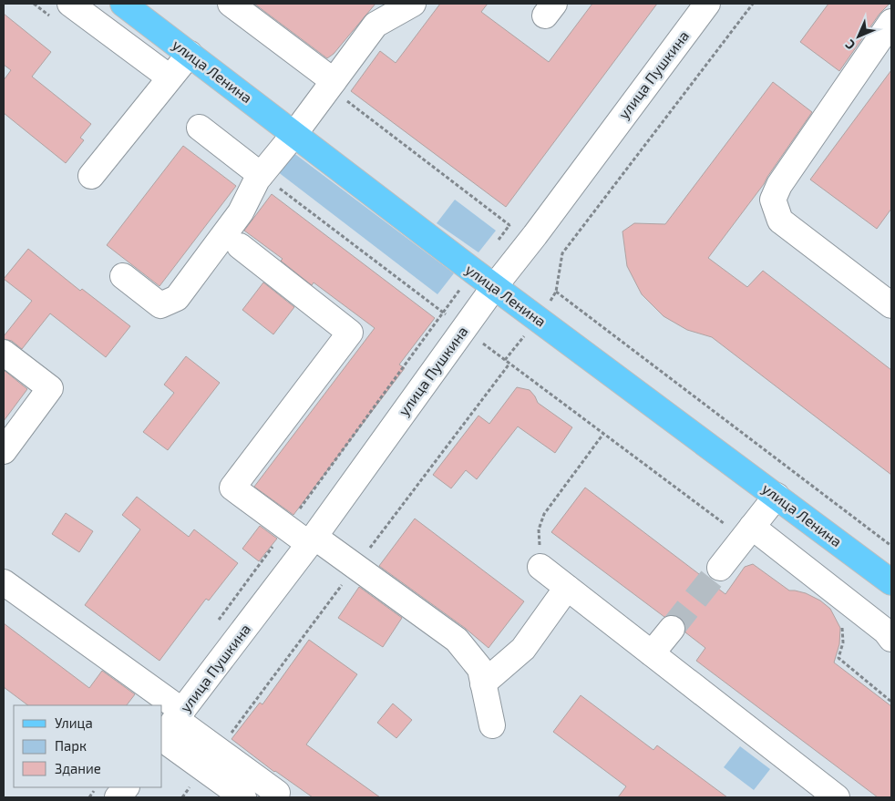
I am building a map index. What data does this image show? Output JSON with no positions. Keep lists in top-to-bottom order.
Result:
{
  "streets": {
    "main road": ["улица Ленина"],
    "street": ["улица Пушкина"]
  },
  "crossings": [
    ["улица Ленина", "улица Пушкина"]
  ],
  "legend": ["Улица", "Парк", "Здание"],
  "north": "bottom left"
}
